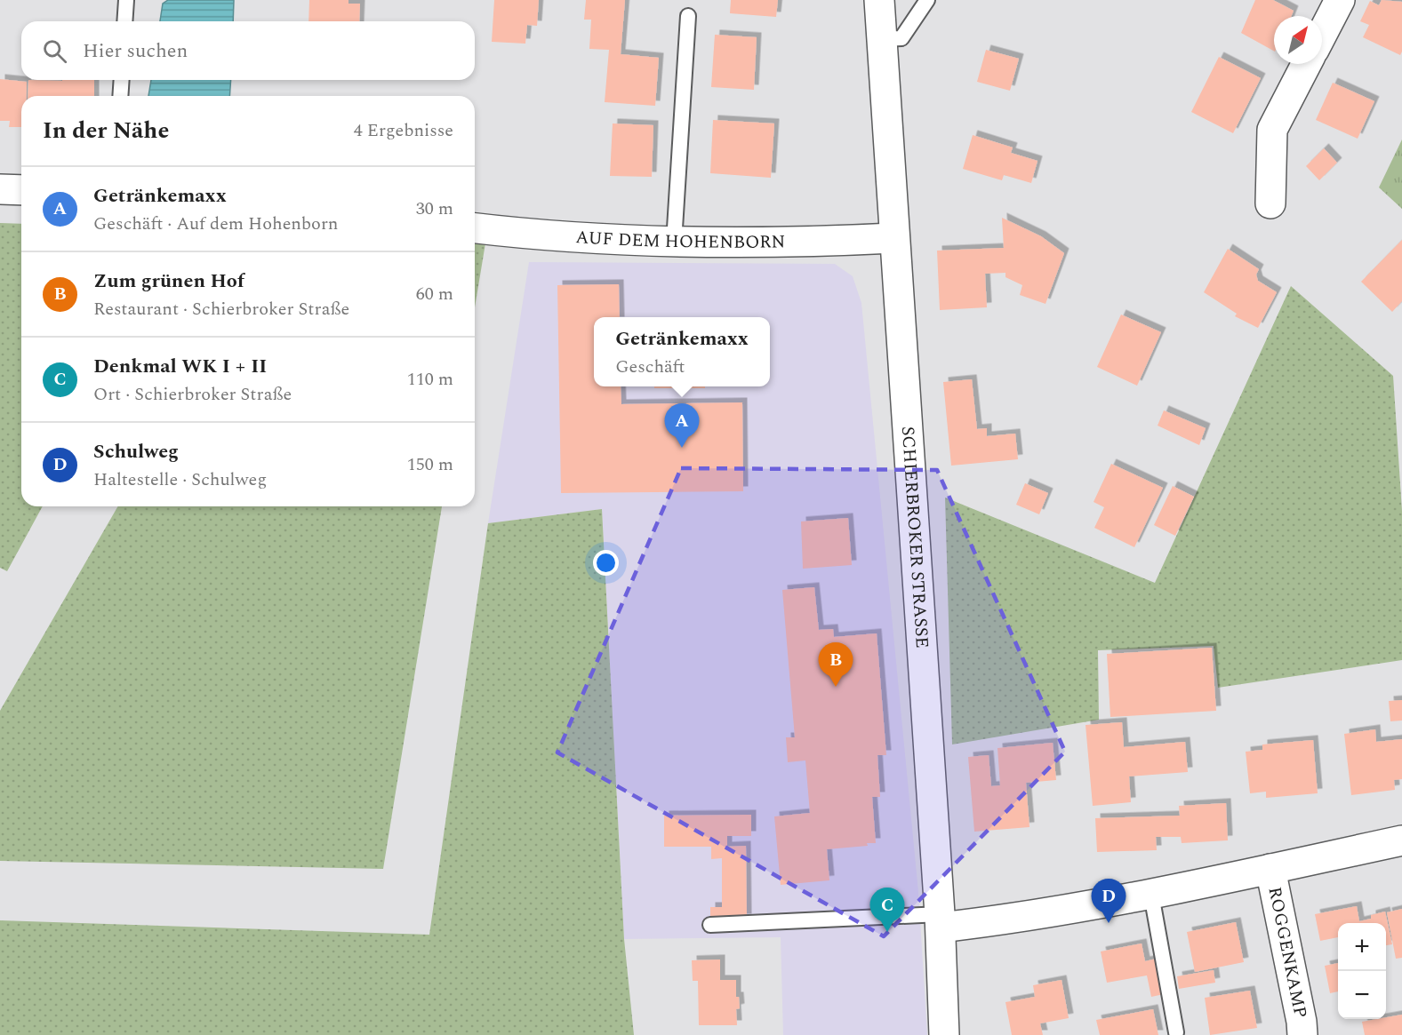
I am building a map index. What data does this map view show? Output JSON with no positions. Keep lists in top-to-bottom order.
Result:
{
  "streets": {
    "street": ["AUF DEM HOHENBORN", "SCHIERBROKER STRASSE", "ROGGENKAMP"]
  },
  "crossings": [
    ["AUF DEM HOHENBORN", "SCHIERBROKER STRASSE"]
  ],
  "north": "top right",
  "page": {
    "search": "Hier suchen",
    "heading": ["In der Nähe", "4 Ergebnisse"],
    "list": [
      {
        "mark": "A",
        "name": "Getränkemaxx",
        "note": "Geschäft · Auf dem Hohenborn",
        "value": "30 m"
      },
      {
        "mark": "B",
        "name": "Zum grünen Hof",
        "note": "Restaurant · Schierbroker Straße",
        "value": "60 m"
      },
      {
        "mark": "C",
        "name": "Denkmal WK I + II",
        "note": "Ort · Schierbroker Straße",
        "value": "110 m"
      },
      {
        "mark": "D",
        "name": "Schulweg",
        "note": "Haltestelle · Schulweg",
        "value": "150 m"
      }
    ],
    "popup": ["Getränkemaxx", "Geschäft"],
    "pins": [
      "A",
      "B",
      "D",
      "C"
    ],
    "map_buttons": ["+", "−"]
  }
}
